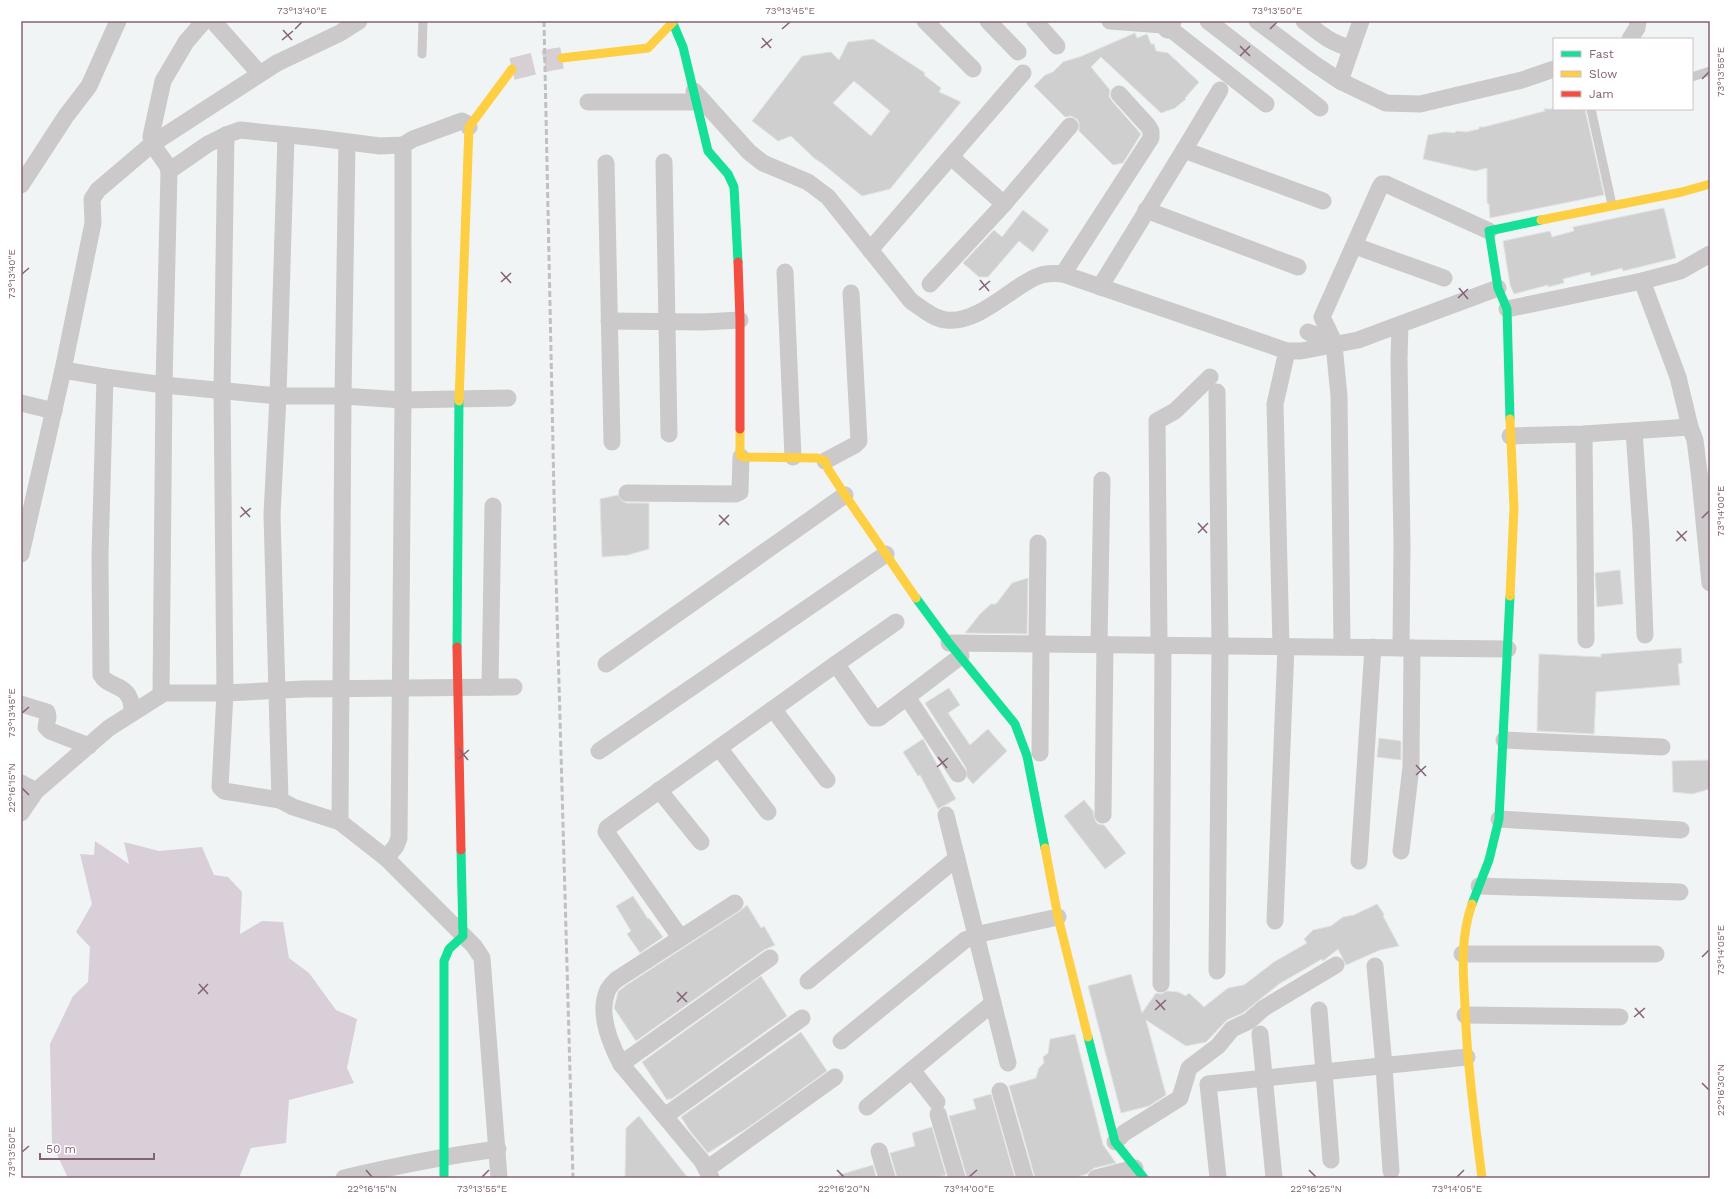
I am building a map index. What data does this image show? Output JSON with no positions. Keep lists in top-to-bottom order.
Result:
{
  "legend": ["Fast", "Slow", "Jam"],
  "scale_bar": "50 m",
  "coordinates": [
    "73°13'40\"E",
    "73°13'45\"E",
    "73°13'50\"E",
    "73°13'55\"E",
    "73°14'00\"E",
    "22°16'15\"N",
    "73°14'05\"E",
    "22°16'30\"N",
    "22°16'20\"N",
    "22°16'25\"N"
  ]
}
